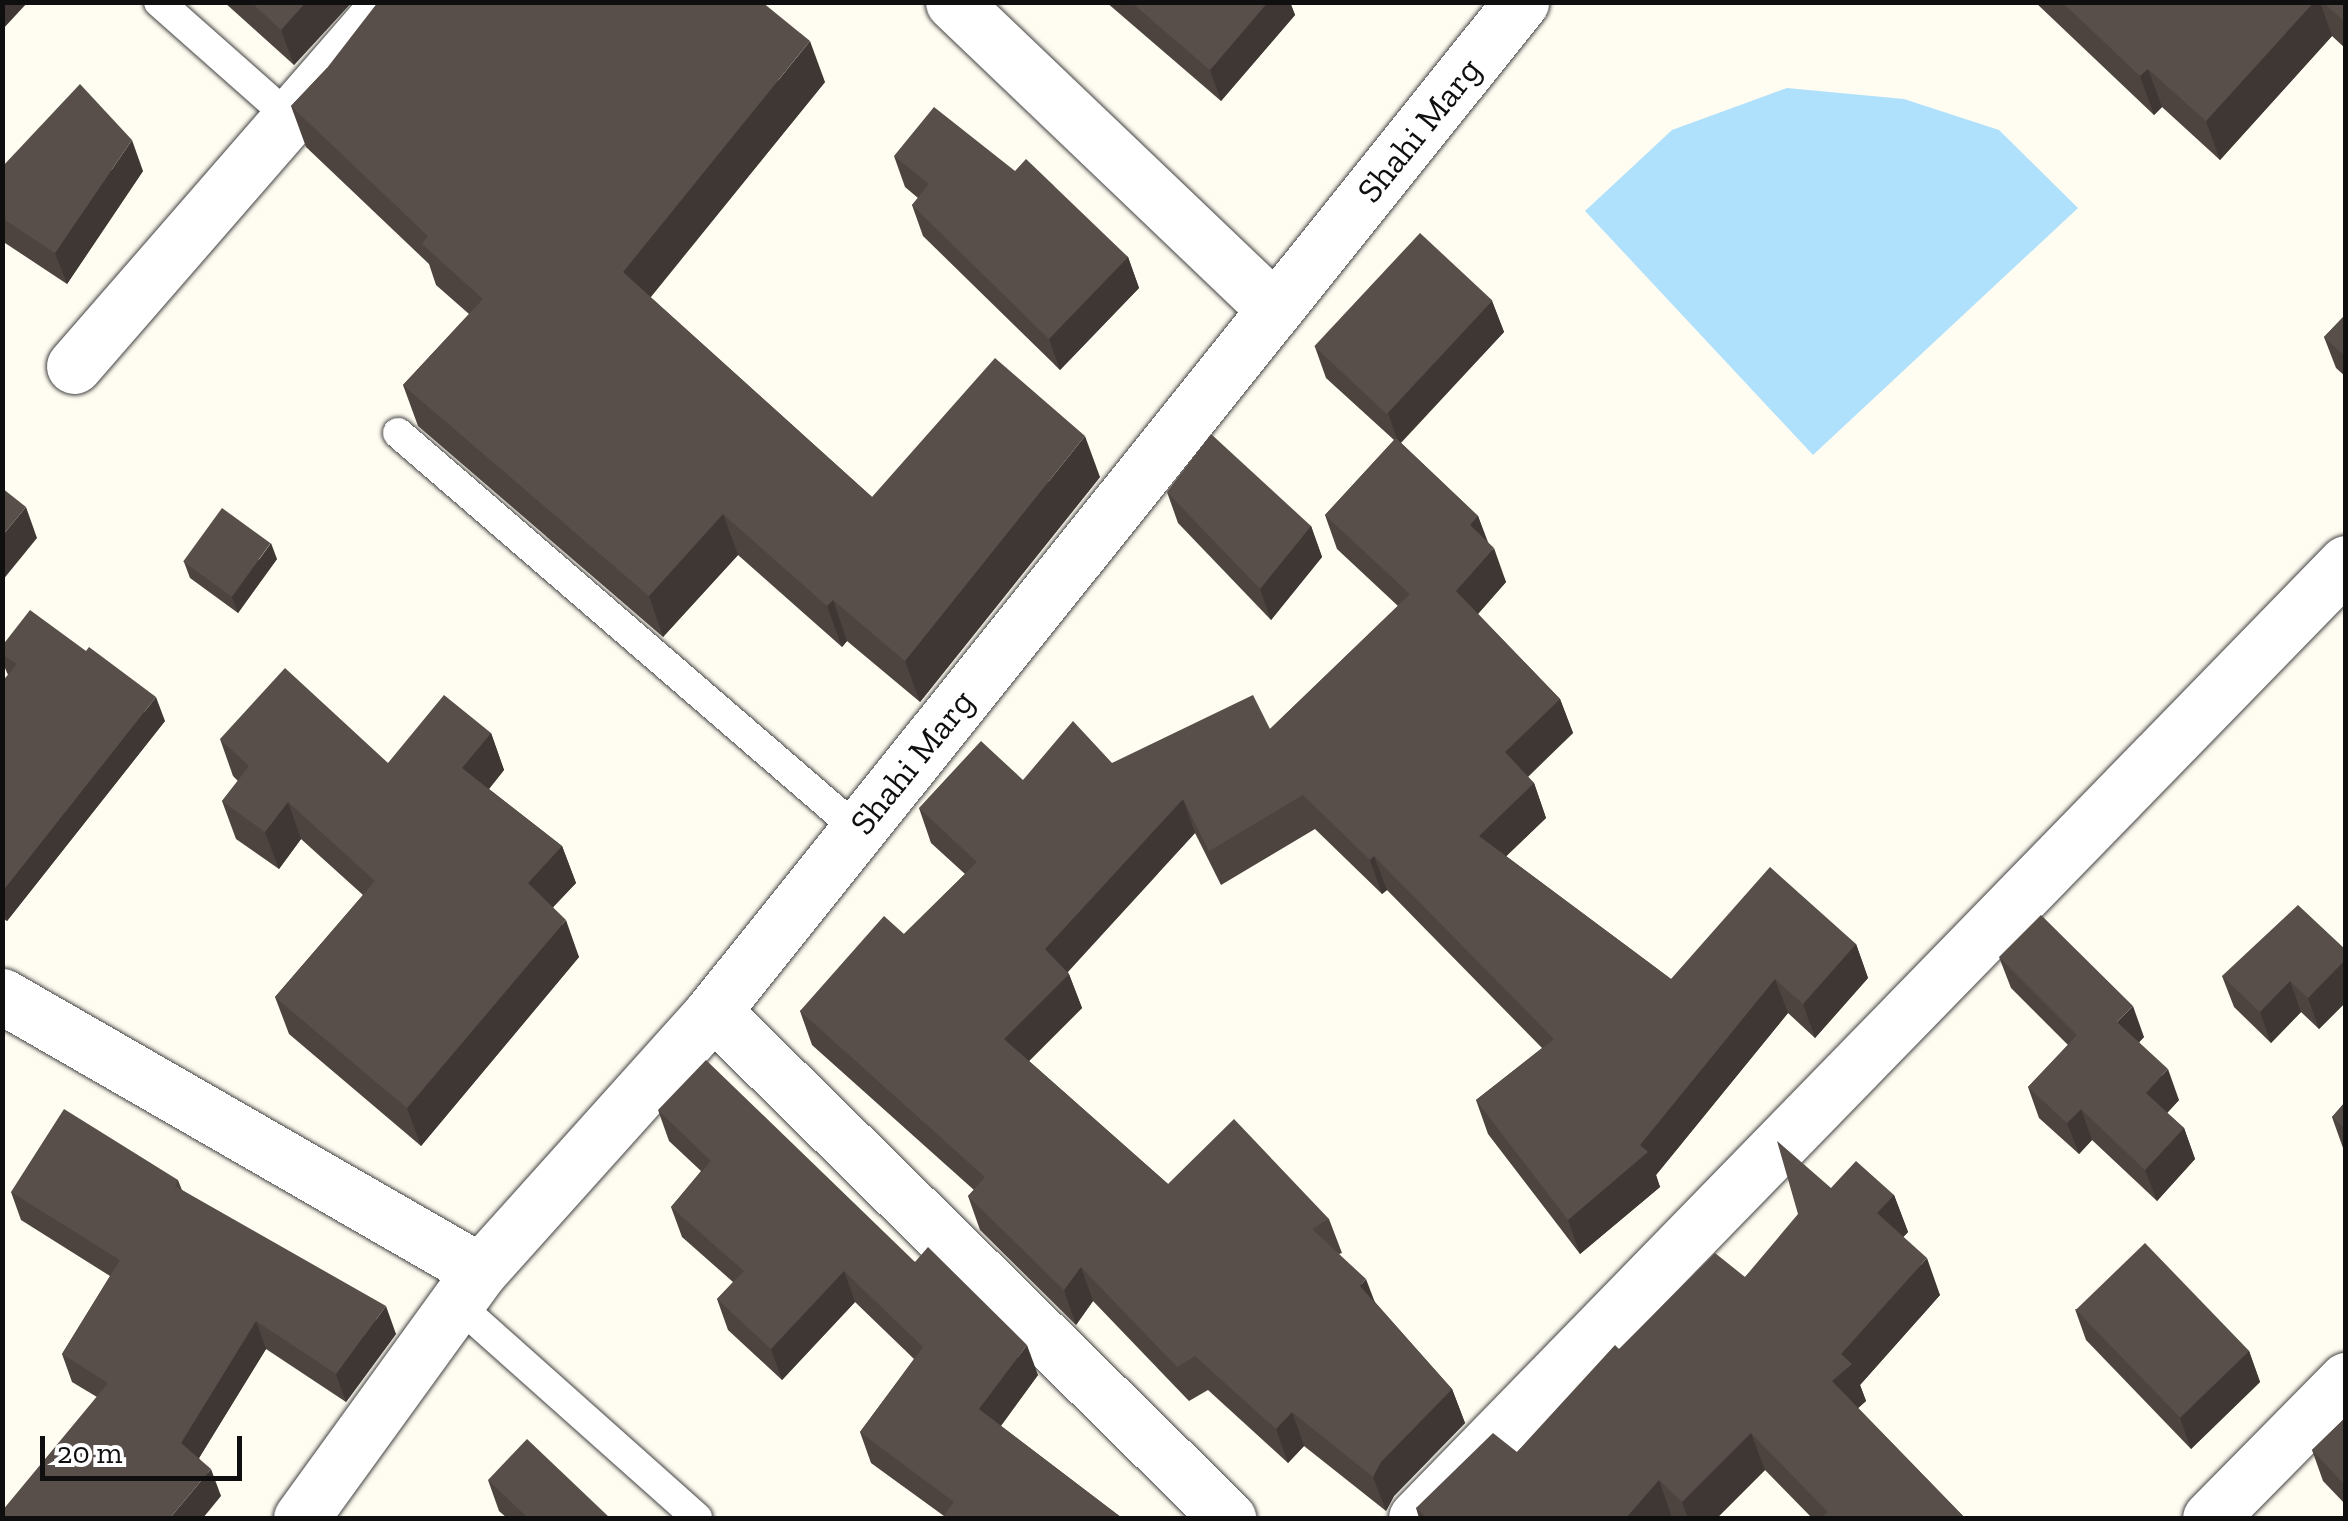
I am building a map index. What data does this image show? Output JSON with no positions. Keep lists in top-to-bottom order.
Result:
{
  "streets": {
    "street": ["Shahi Marg"]
  },
  "scale_bar": "20 m"
}
